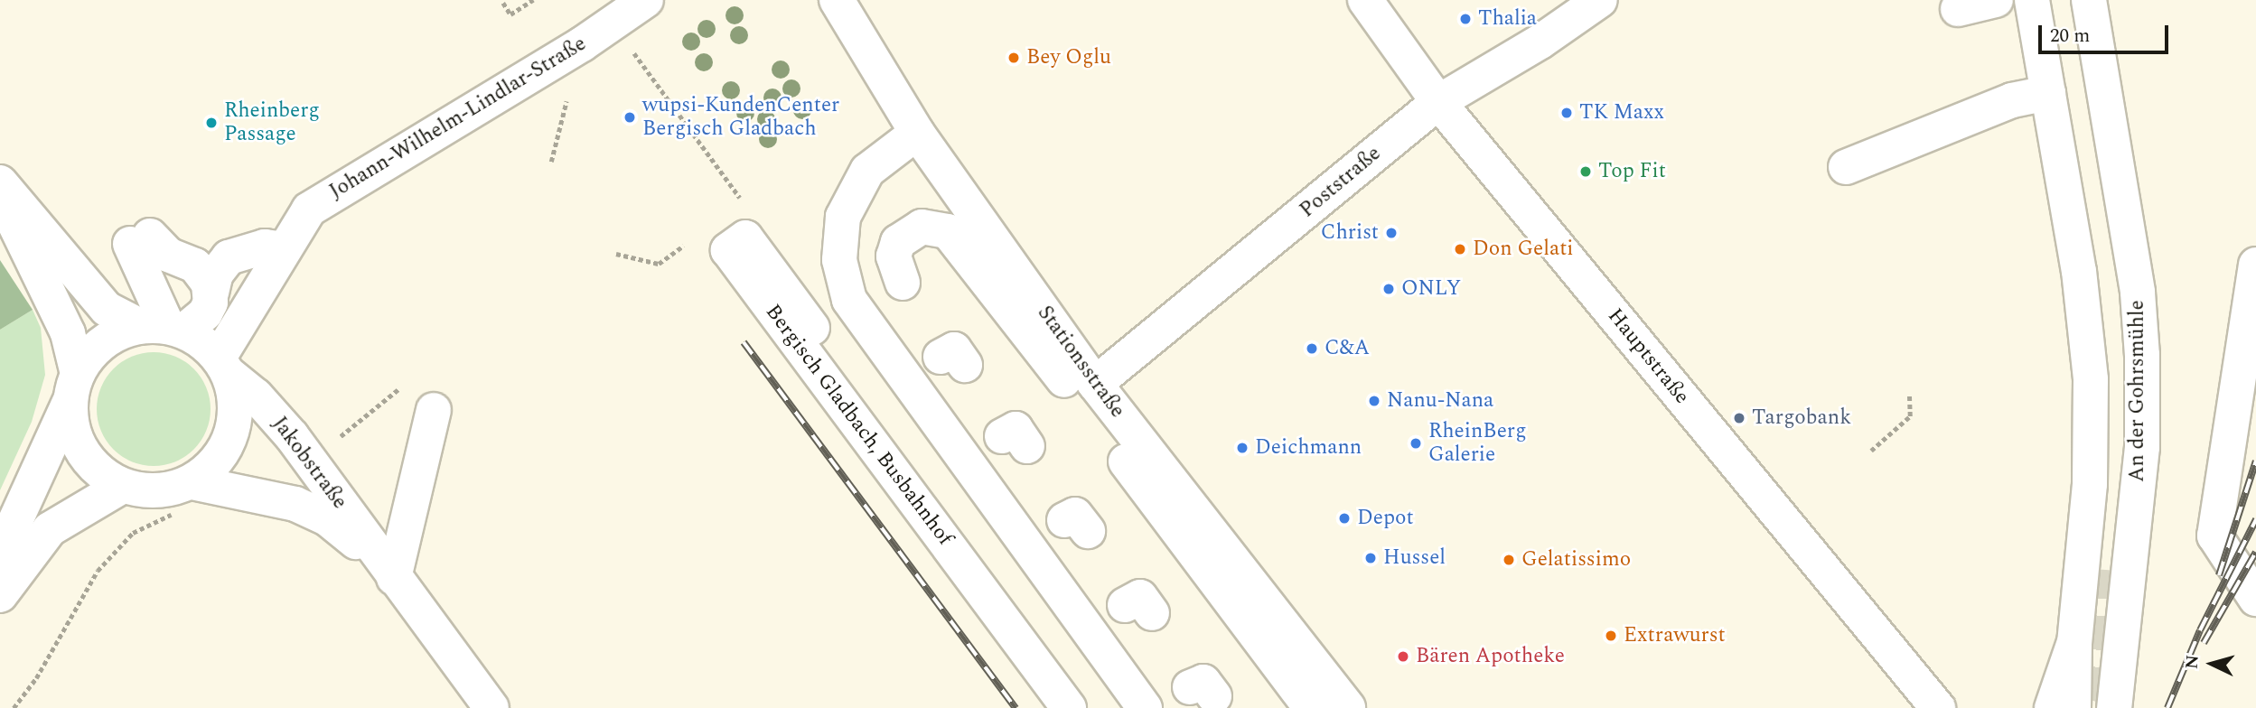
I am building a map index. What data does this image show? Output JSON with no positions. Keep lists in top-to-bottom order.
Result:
{
  "streets": {
    "street": [
      "Johann-Wilhelm-Lindlar-Straße",
      "Poststraße",
      "Hauptstraße",
      "Stationsstraße",
      "An der Gohrsmühle",
      "Bergisch Gladbach, Busbahnhof",
      "Jakobstraße"
    ]
  },
  "crossings": [
    ["Johann-Wilhelm-Lindlar-Straße", "Jakobstraße"],
    ["Poststraße", "Hauptstraße"],
    ["Poststraße", "Stationsstraße"]
  ],
  "places": [
    "Thalia",
    "Bey Oglu",
    "TK Maxx",
    "wupsi-KundenCenter Bergisch Gladbach",
    "Rheinberg Passage",
    "Top Fit",
    "Christ",
    "Don Gelati",
    "ONLY",
    "C&A",
    "Nanu-Nana",
    "Targobank",
    "RheinBerg Galerie",
    "Deichmann",
    "Depot",
    "Hussel",
    "Gelatissimo",
    "Extrawurst",
    "Bären Apotheke"
  ],
  "scale_bar": "20 m",
  "north": "left"
}
